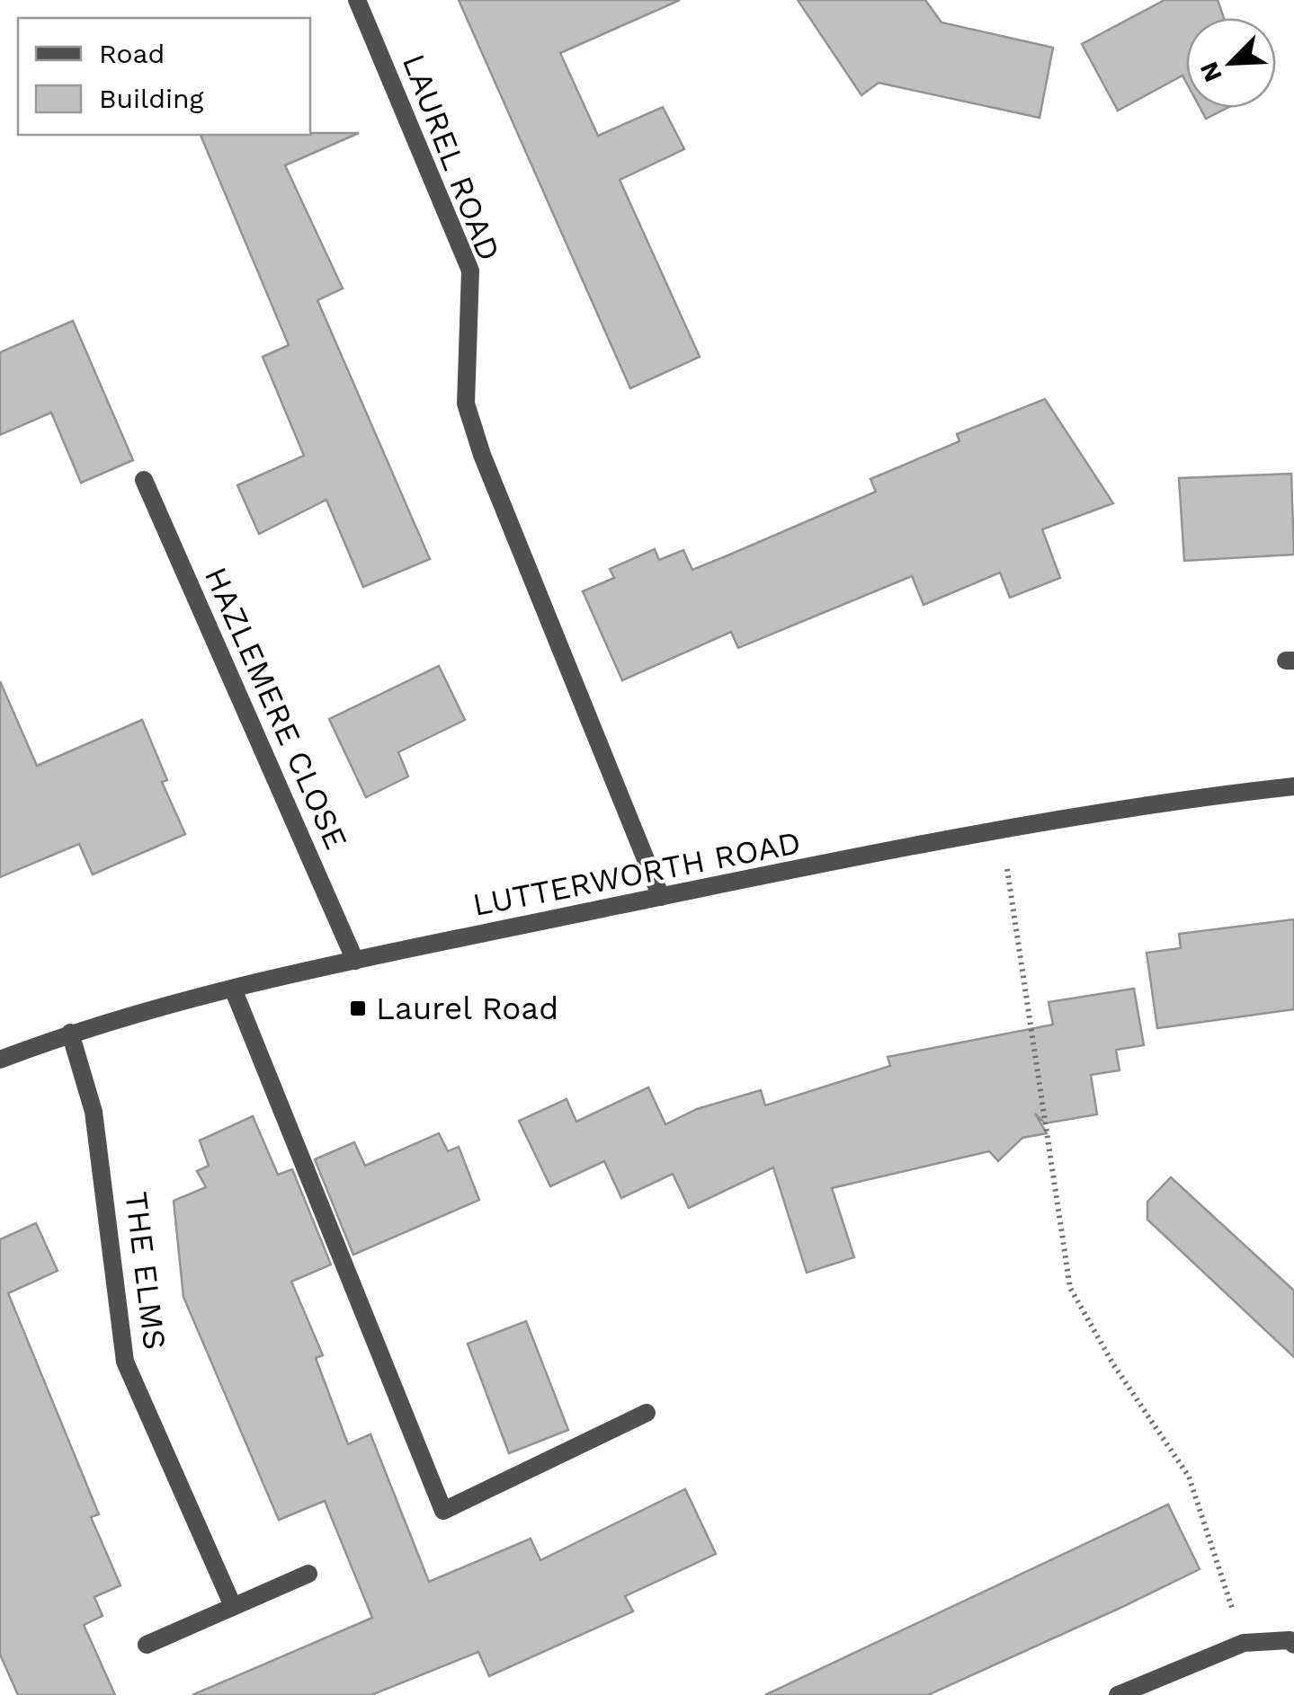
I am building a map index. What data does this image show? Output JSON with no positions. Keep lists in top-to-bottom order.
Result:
{
  "streets": {
    "street": [
      "LAUREL ROAD",
      "HAZLEMERE CLOSE",
      "LUTTERWORTH ROAD",
      "THE ELMS"
    ]
  },
  "crossings": [
    ["LAUREL ROAD", "LUTTERWORTH ROAD"],
    ["HAZLEMERE CLOSE", "LUTTERWORTH ROAD"],
    ["LUTTERWORTH ROAD", "THE ELMS"]
  ],
  "places": {
    "transit": ["Laurel Road"]
  },
  "legend": ["Road", "Building"],
  "north": "bottom left"
}
